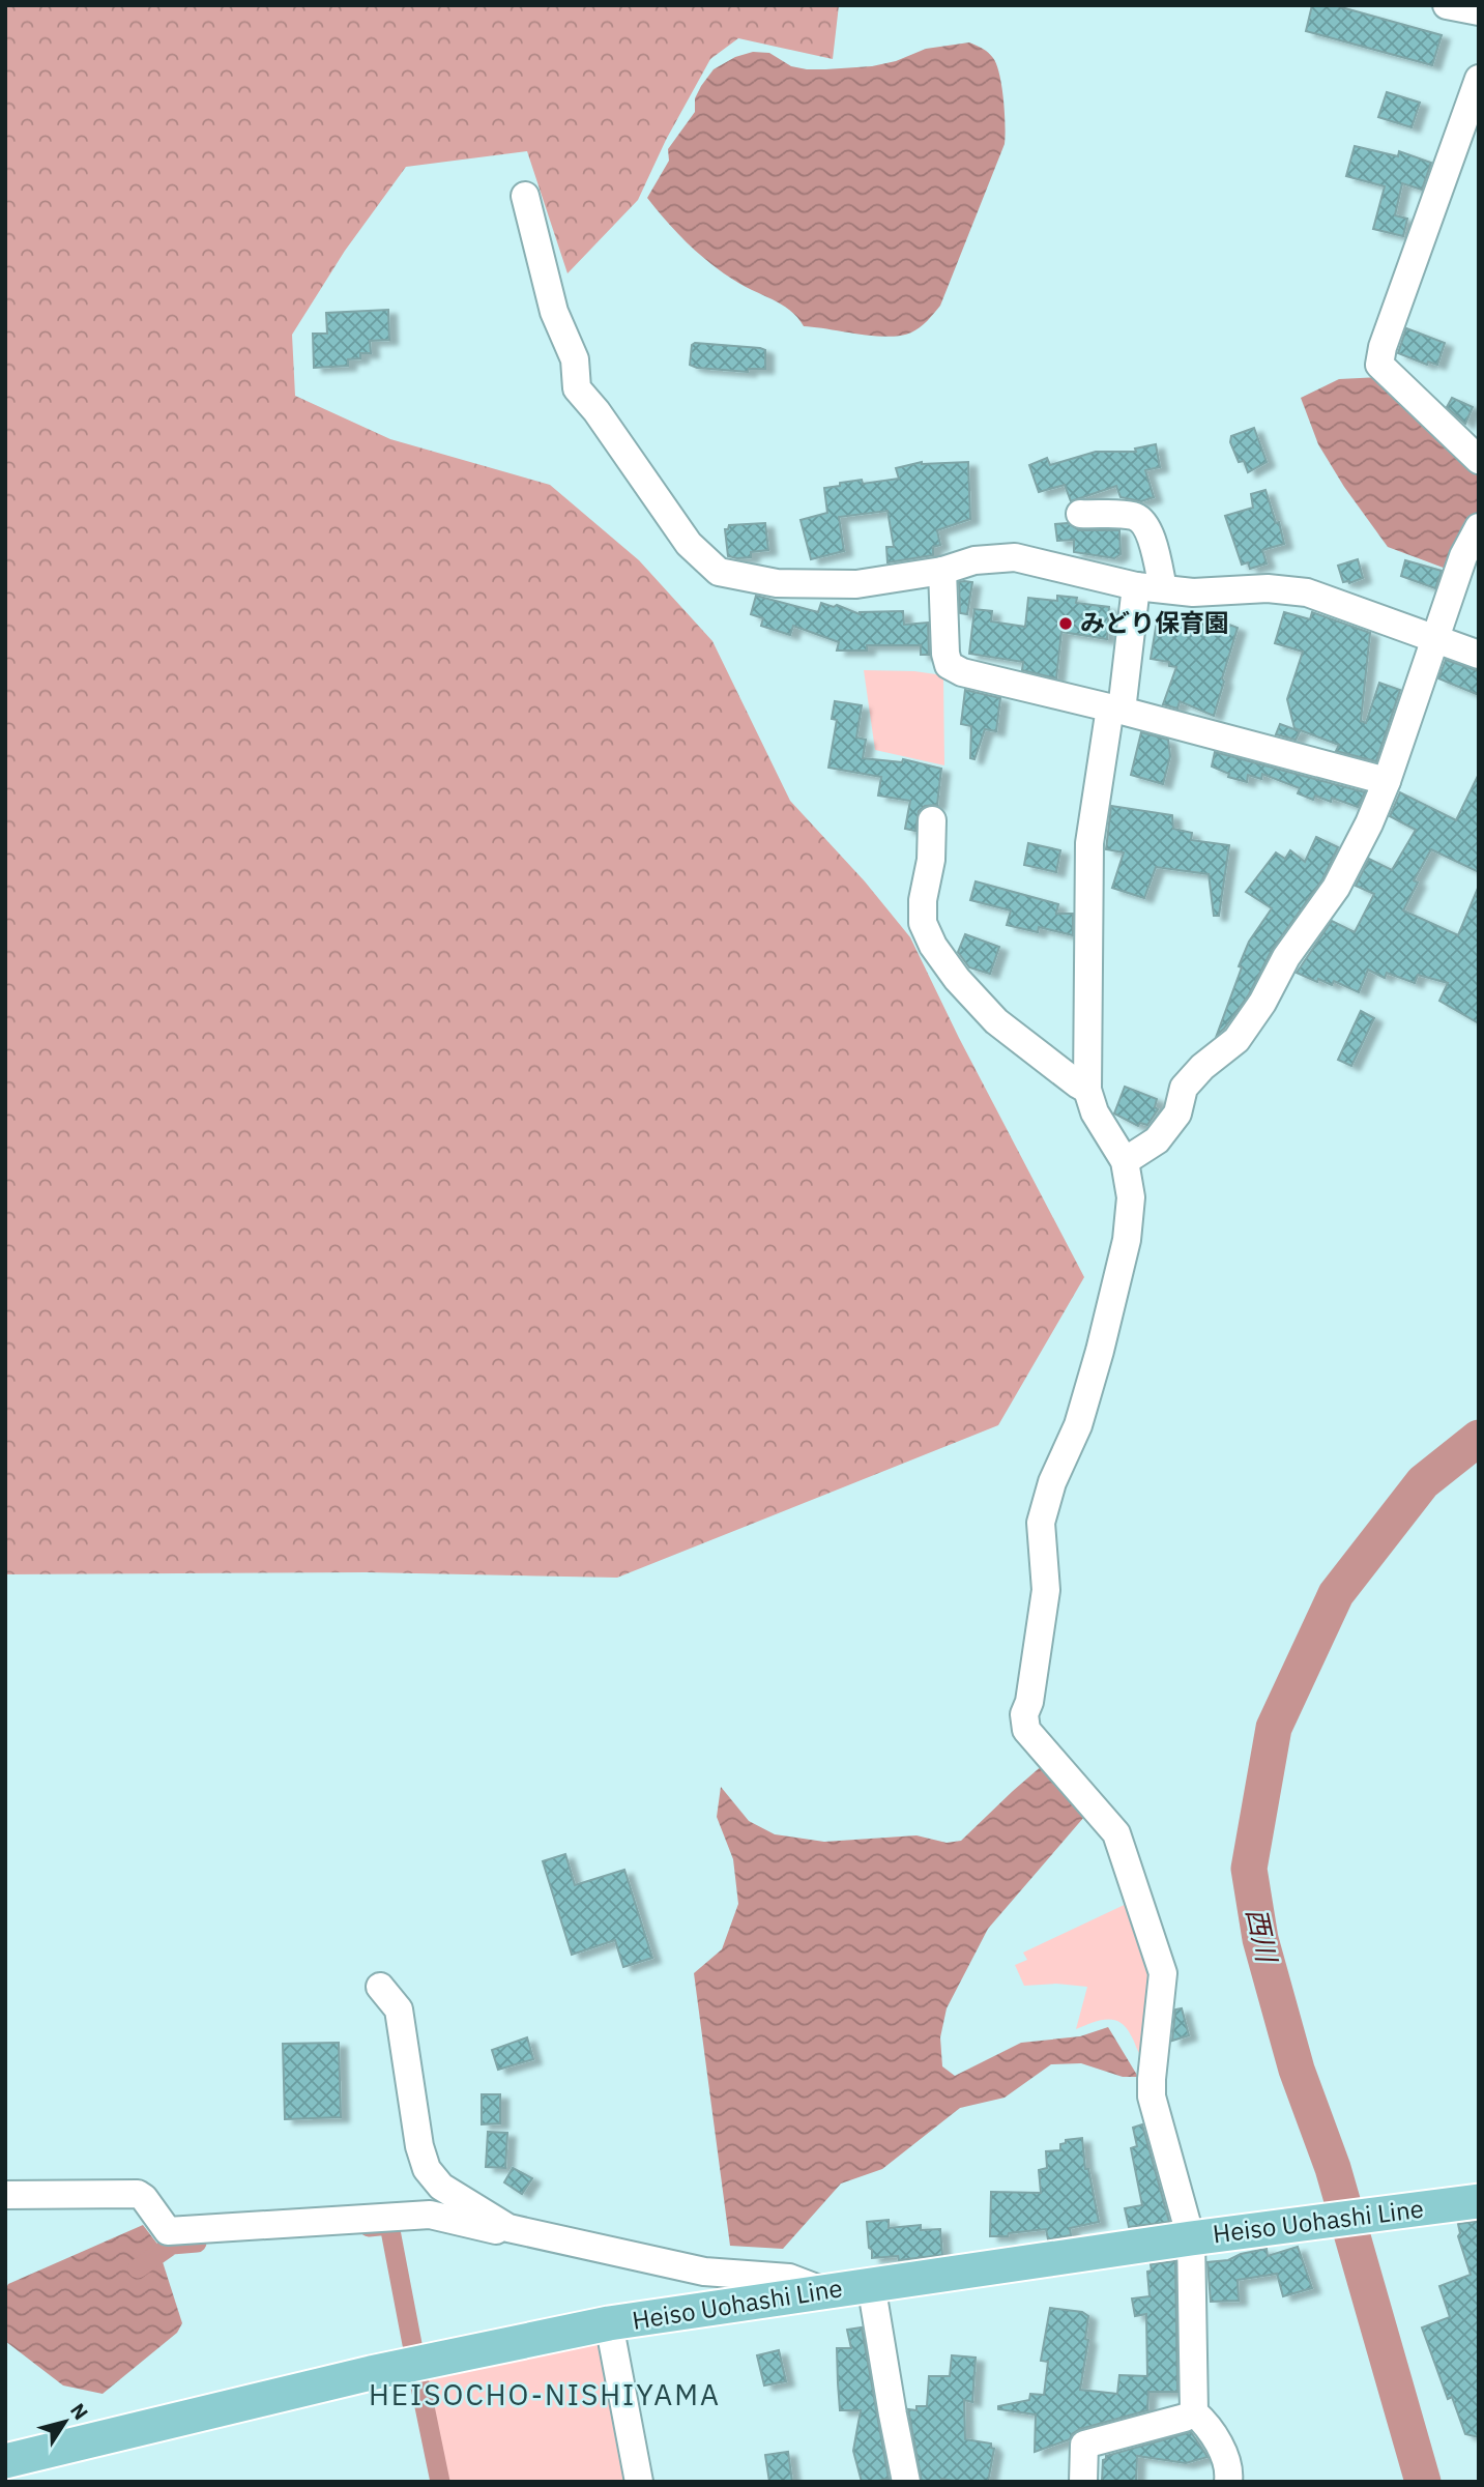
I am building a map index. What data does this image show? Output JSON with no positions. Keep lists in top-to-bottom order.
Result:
{
  "streets": {
    "main road": ["Heiso Uohashi Line"]
  },
  "districts": ["HEISOCHO-NISHIYAMA"],
  "water": ["西川"],
  "places": ["みどり保育園"],
  "north": "top right"
}
